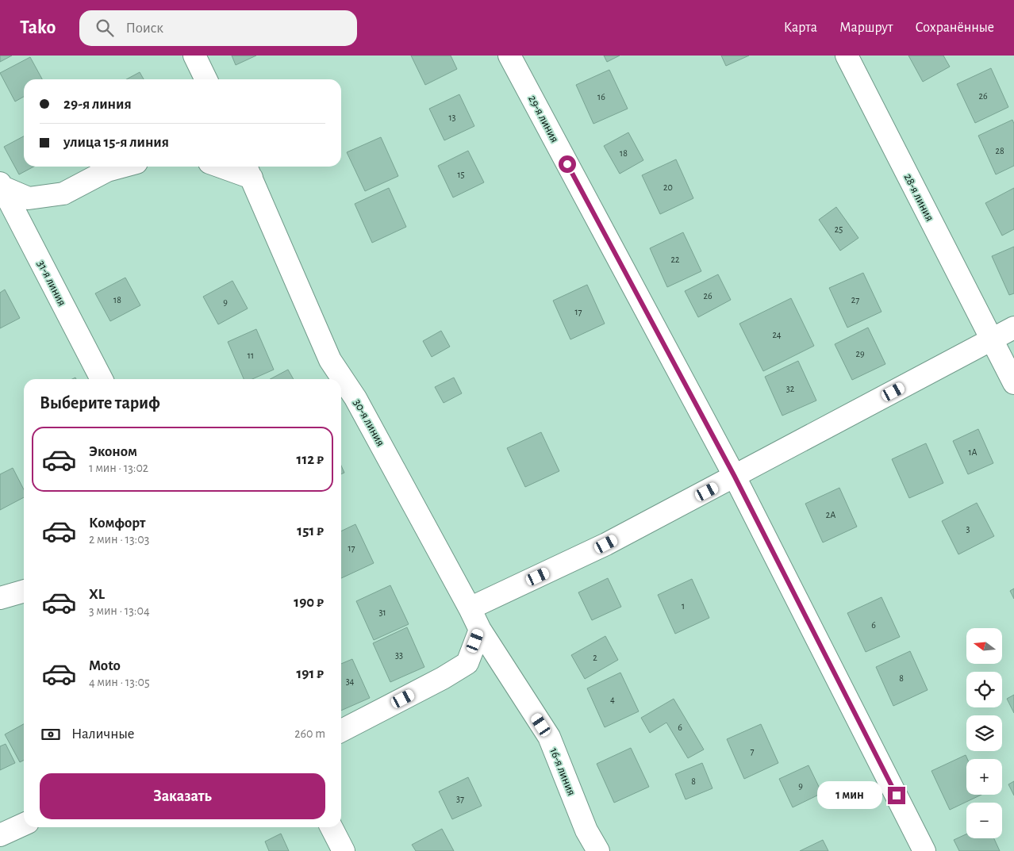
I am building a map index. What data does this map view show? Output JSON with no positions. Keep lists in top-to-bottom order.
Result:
{
  "streets": {
    "street": [
      "29-я линия",
      "28-я линия",
      "31-я линия",
      "30-я линия",
      "16-я линия"
    ]
  },
  "crossings": [
    ["30-я линия", "16-я линия"]
  ],
  "house_numbers": [
    "26",
    "16",
    "13",
    "28",
    "18",
    "15",
    "20",
    "25",
    "22",
    "26",
    "18",
    "27",
    "9",
    "17",
    "24",
    "29",
    "11",
    "32",
    "1А",
    "2А",
    "3",
    "17",
    "1",
    "31",
    "6",
    "33",
    "2",
    "8",
    "34",
    "4",
    "6",
    "7",
    "8",
    "9",
    "37"
  ],
  "north": "left",
  "page": {
    "header": "Tako",
    "search": "Поиск",
    "nav": ["Карта", "Маршрут", "Сохранённые"],
    "banner": ["29-я линия", "улица 15-я линия"],
    "heading": "Выберите тариф",
    "list": [
      {
        "name": "Эконом",
        "note": "1 мин · 13:02",
        "value": "112 ₽"
      },
      {
        "name": "Комфорт",
        "note": "2 мин · 13:03",
        "value": "151 ₽"
      },
      {
        "name": "XL",
        "note": "3 мин · 13:04",
        "value": "190 ₽"
      },
      {
        "name": "Moto",
        "note": "4 мин · 13:05",
        "value": "191 ₽"
      }
    ],
    "map_buttons": ["+", "−"],
    "pay": ["Наличные", "260 m"],
    "buttons": "Заказать",
    "bubble": "1 мин"
  }
}
